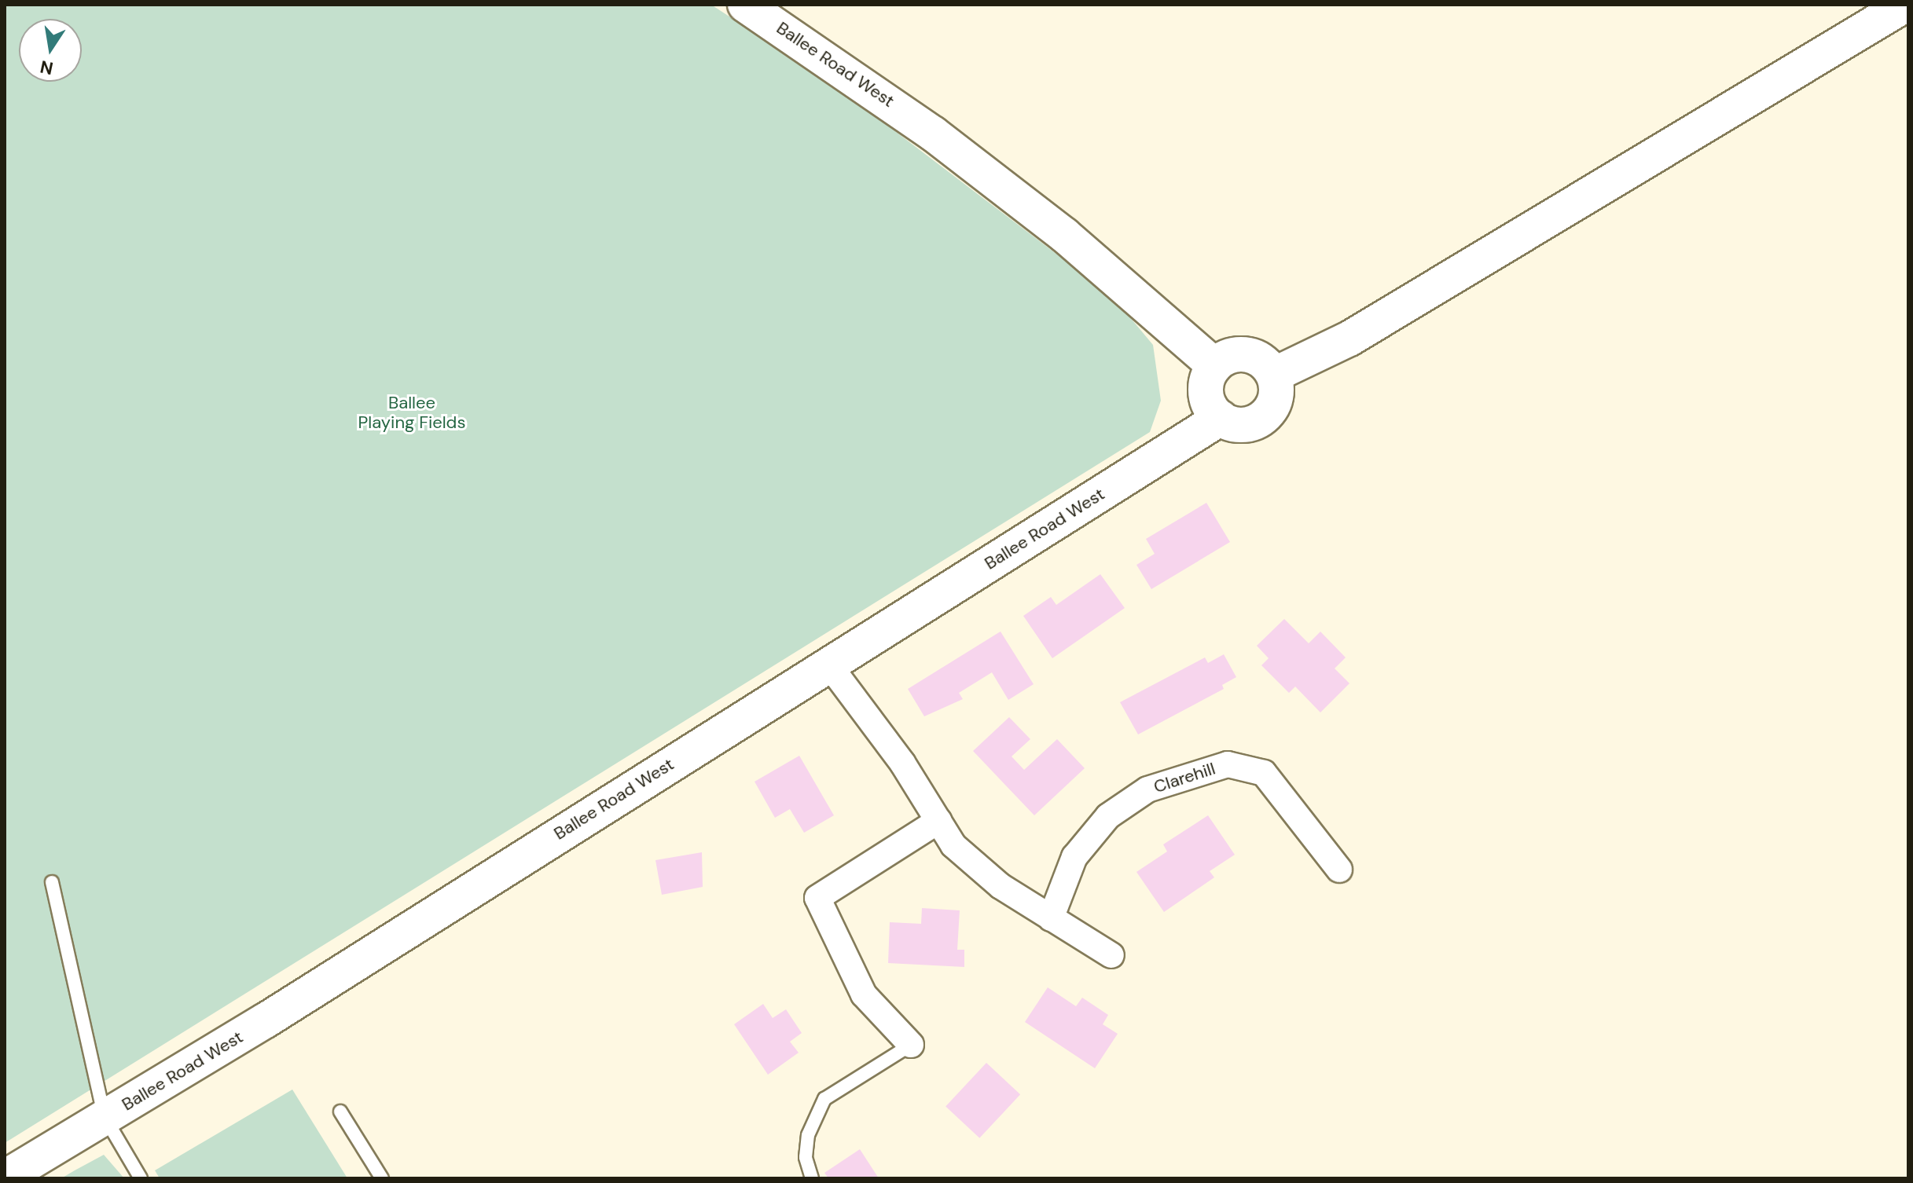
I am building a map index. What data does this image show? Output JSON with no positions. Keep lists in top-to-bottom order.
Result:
{
  "streets": {
    "street": ["Ballee Road West", "Clarehill"]
  },
  "parks": ["Ballee Playing Fields"],
  "north": "bottom"
}
